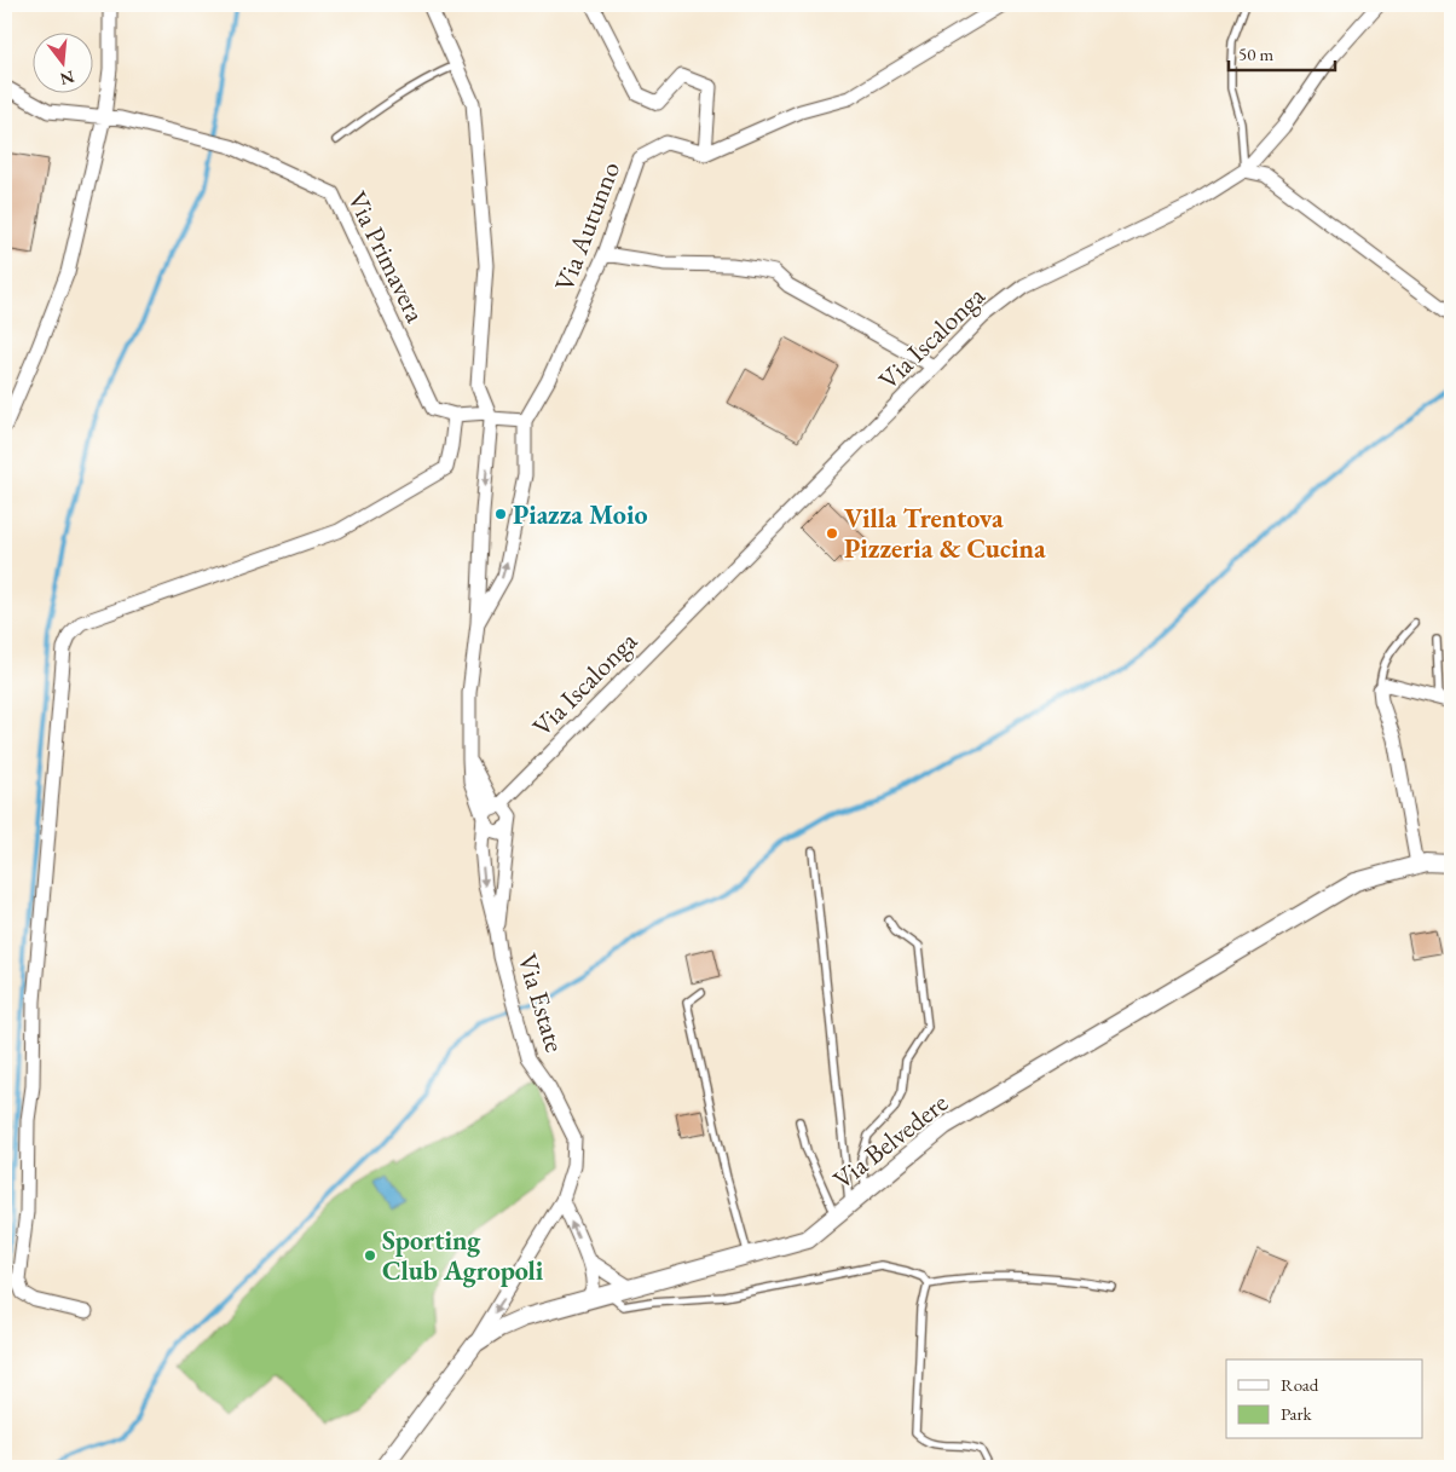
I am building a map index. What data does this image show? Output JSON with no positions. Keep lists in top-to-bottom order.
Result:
{
  "streets": {
    "street": [
      "Via Autunno",
      "Via Primavera",
      "Via Iscalonga",
      "Via Estate",
      "Via Belvedere"
    ]
  },
  "crossings": [
    ["Via Autunno", "Via Estate"],
    ["Via Iscalonga", "Via Estate"],
    ["Via Estate", "Via Belvedere"]
  ],
  "one_way": ["Via Autunno"],
  "places": ["Piazza Moio", "Villa Trentova Pizzeria & Cucina", "Sporting Club Agropoli"],
  "legend": ["Road", "Park"],
  "scale_bar": "50 m",
  "north": "bottom"
}
